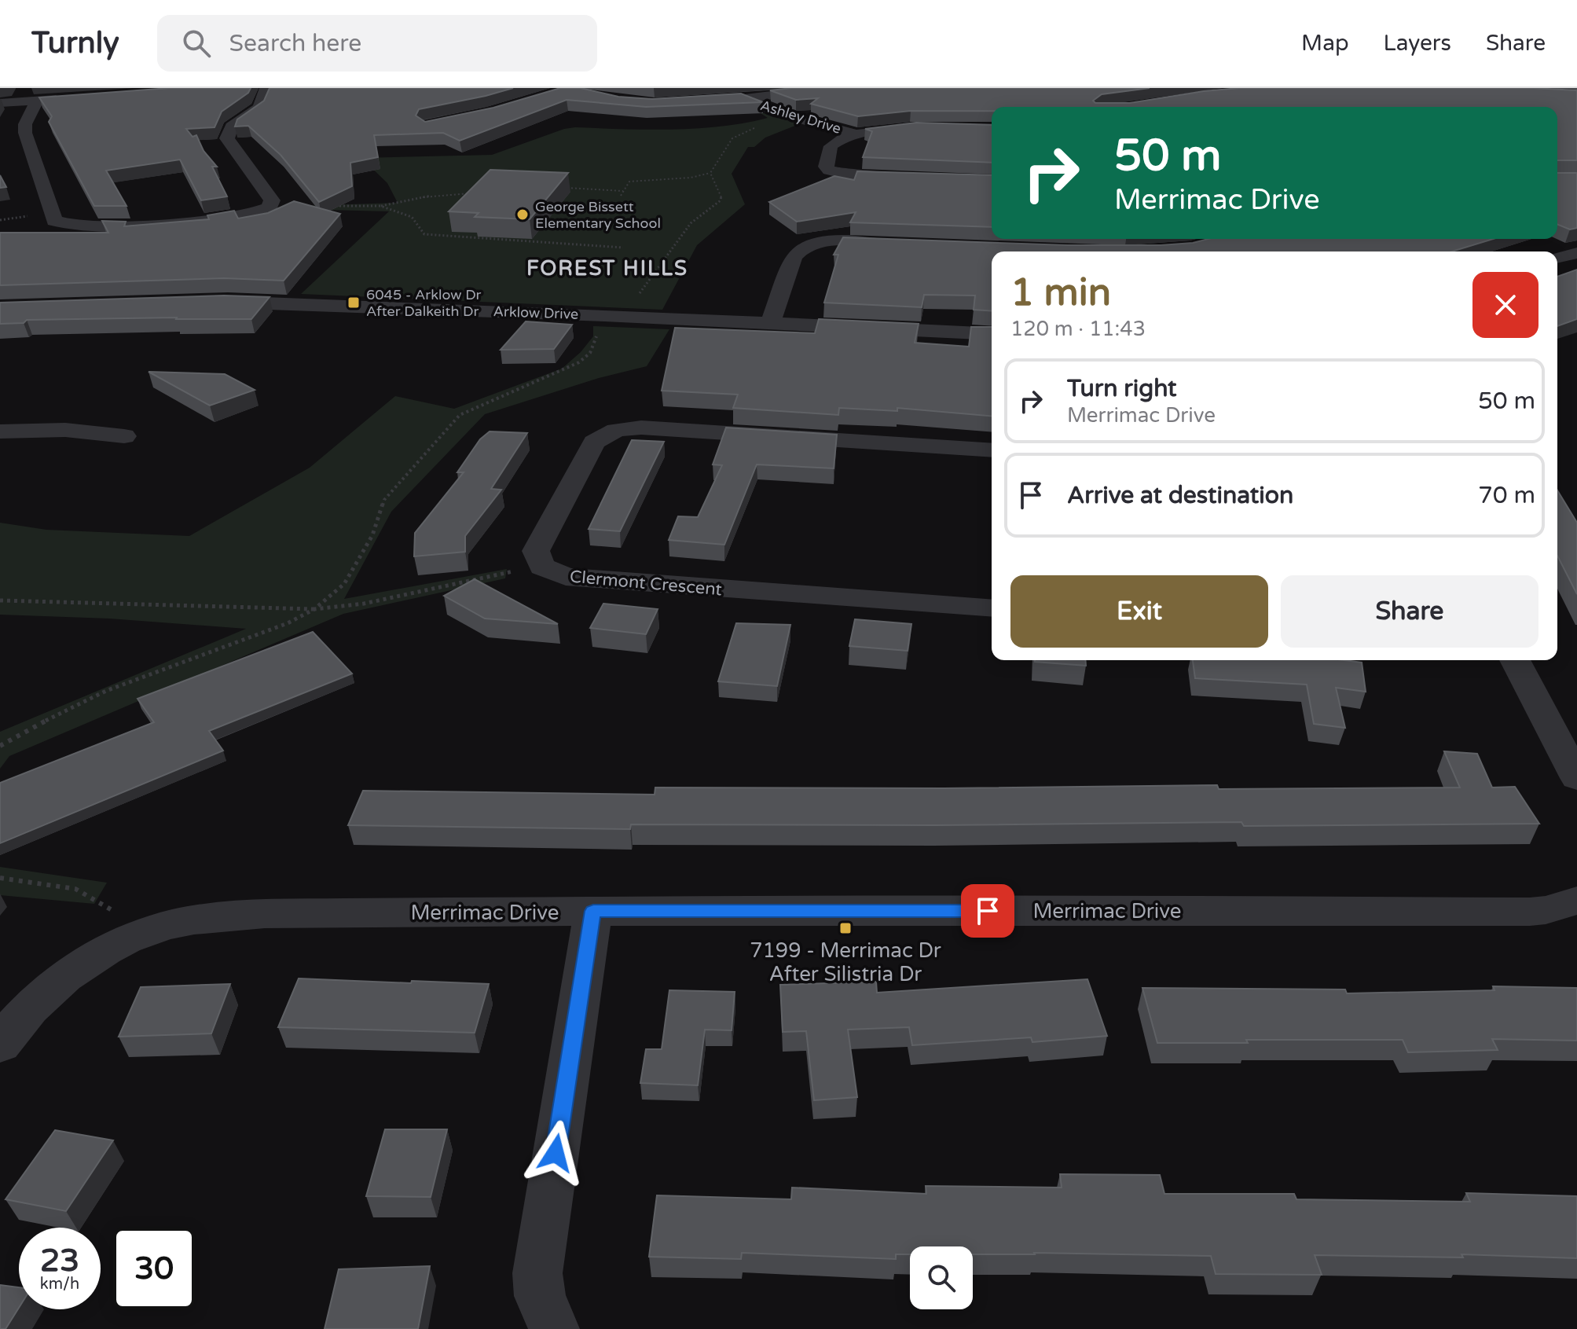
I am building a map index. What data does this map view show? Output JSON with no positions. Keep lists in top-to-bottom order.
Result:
{
  "streets": {
    "street": [
      "Ashley Drive",
      "Arklow Drive",
      "Clermont Crescent",
      "Merrimac Drive"
    ]
  },
  "districts": ["FOREST HILLS"],
  "places": {
    "other": ["George Bissett Elementary School"],
    "transit": ["6045 - Arklow Dr After Dalkeith Dr", "7199 - Merrimac Dr After Silistria Dr"]
  },
  "page": {
    "header": "Turnly",
    "search": "Search here",
    "nav": ["Map", "Layers", "Share"],
    "turn": ["50 m", "Merrimac Drive"],
    "heading": ["1 min", "120 m · 11:43"],
    "list": [
      {
        "name": "Turn right",
        "note": "Merrimac Drive",
        "value": "50 m"
      },
      {
        "name": "Arrive at destination",
        "value": "70 m"
      }
    ],
    "buttons": ["Exit", "Share"],
    "speed": "23 km/h",
    "limit": "30"
  }
}
